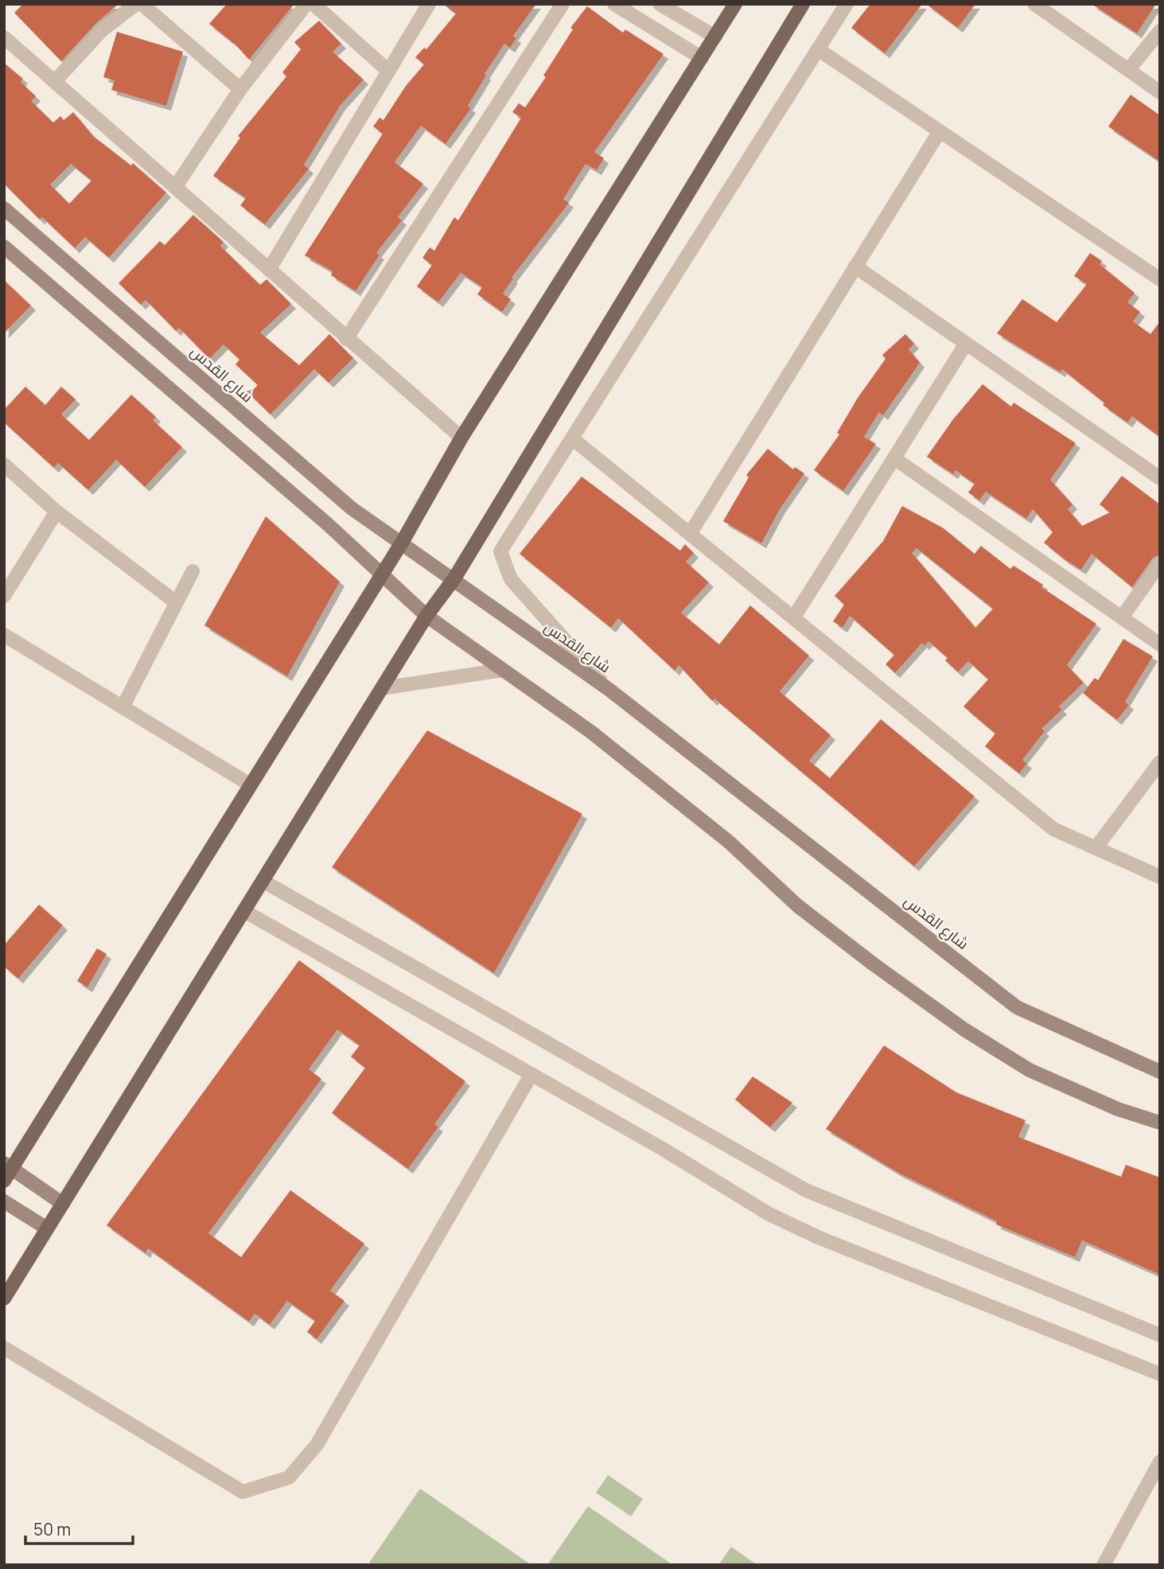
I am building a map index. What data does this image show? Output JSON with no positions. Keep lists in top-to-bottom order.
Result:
{
  "streets": {
    "main road": ["شارع القدس"]
  },
  "scale_bar": "50 m"
}
